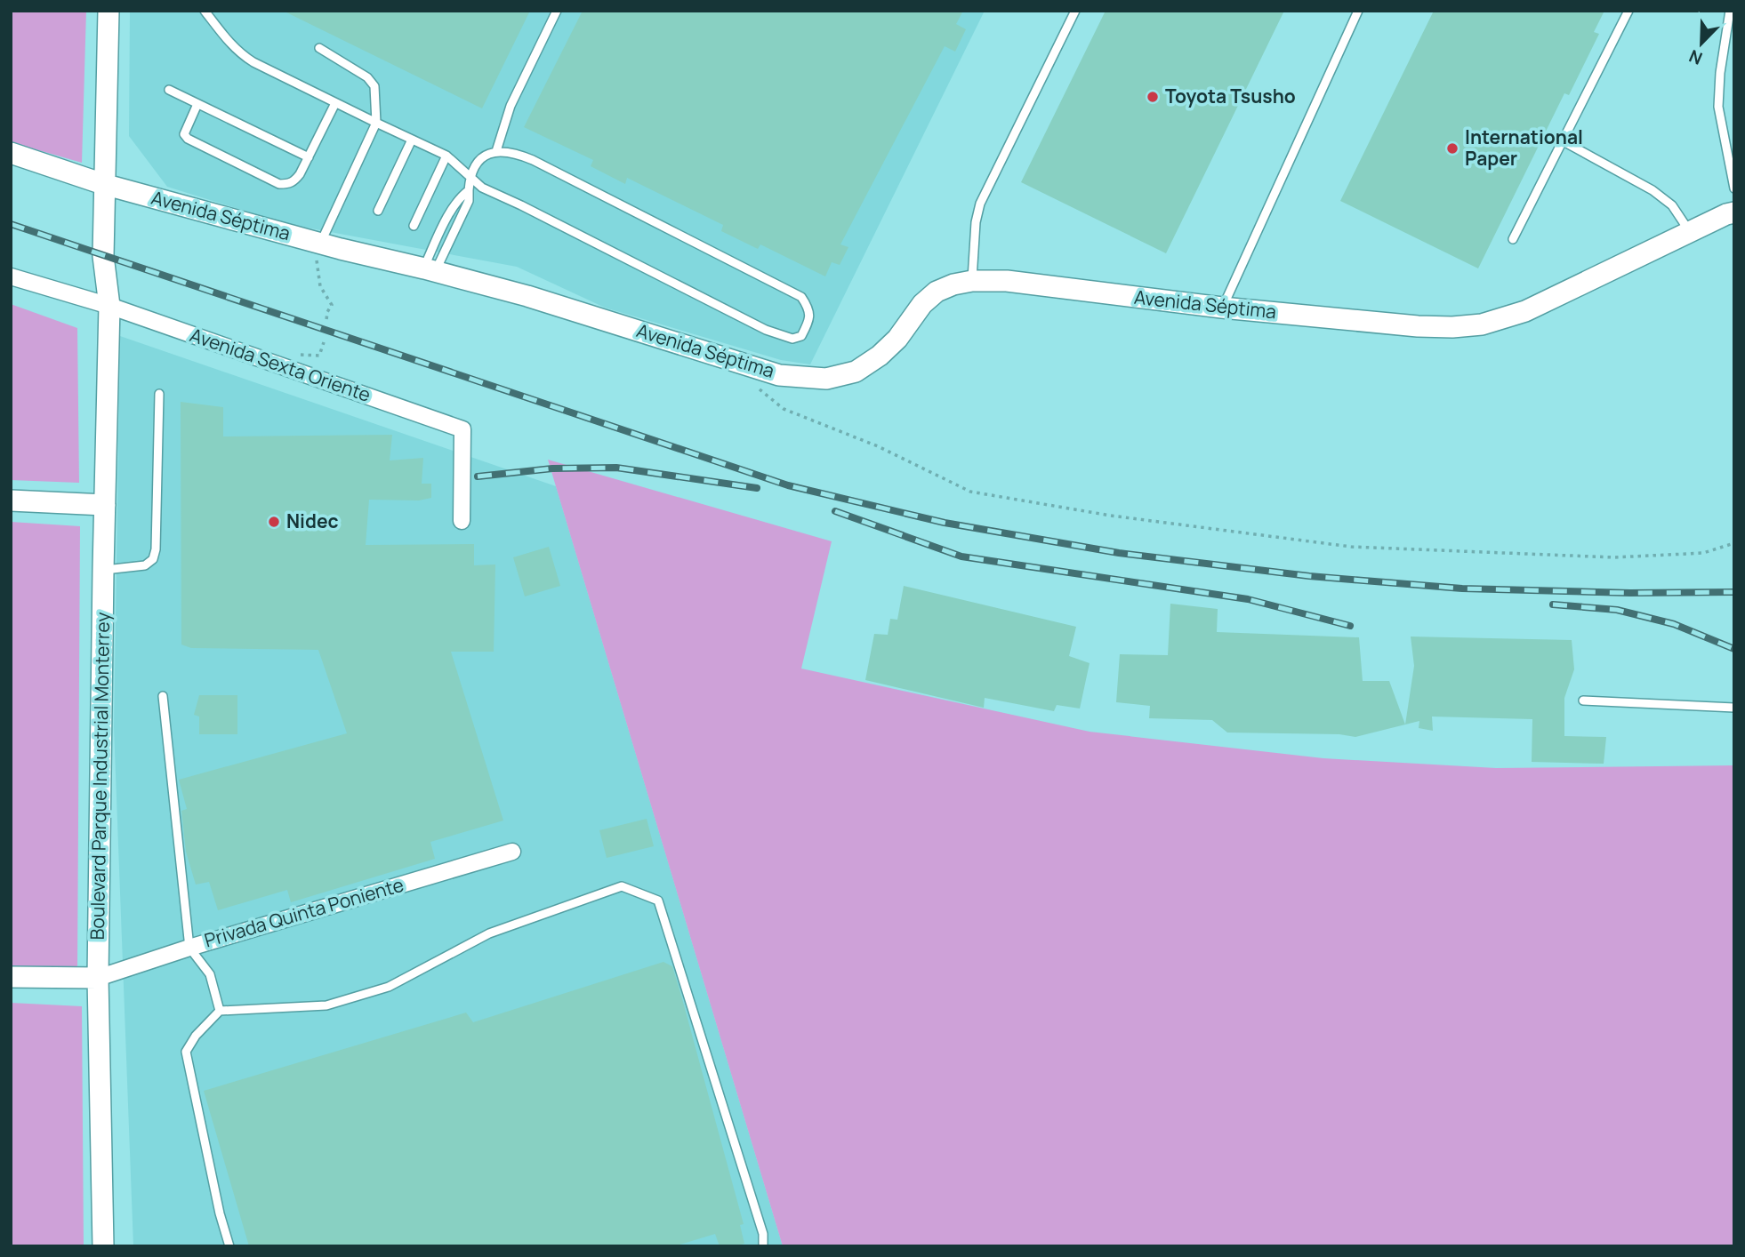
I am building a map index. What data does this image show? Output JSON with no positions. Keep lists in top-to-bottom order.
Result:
{
  "streets": {
    "street": [
      "Avenida Séptima",
      "Avenida Sexta Oriente",
      "Boulevard Parque Industrial Monterrey",
      "Privada Quinta Poniente"
    ]
  },
  "crossings": [
    ["Avenida Séptima", "Boulevard Parque Industrial Monterrey"],
    ["Avenida Sexta Oriente", "Boulevard Parque Industrial Monterrey"],
    ["Boulevard Parque Industrial Monterrey", "Privada Quinta Poniente"]
  ],
  "places": ["Toyota Tsusho", "International Paper", "Nidec"],
  "north": "bottom left"
}
